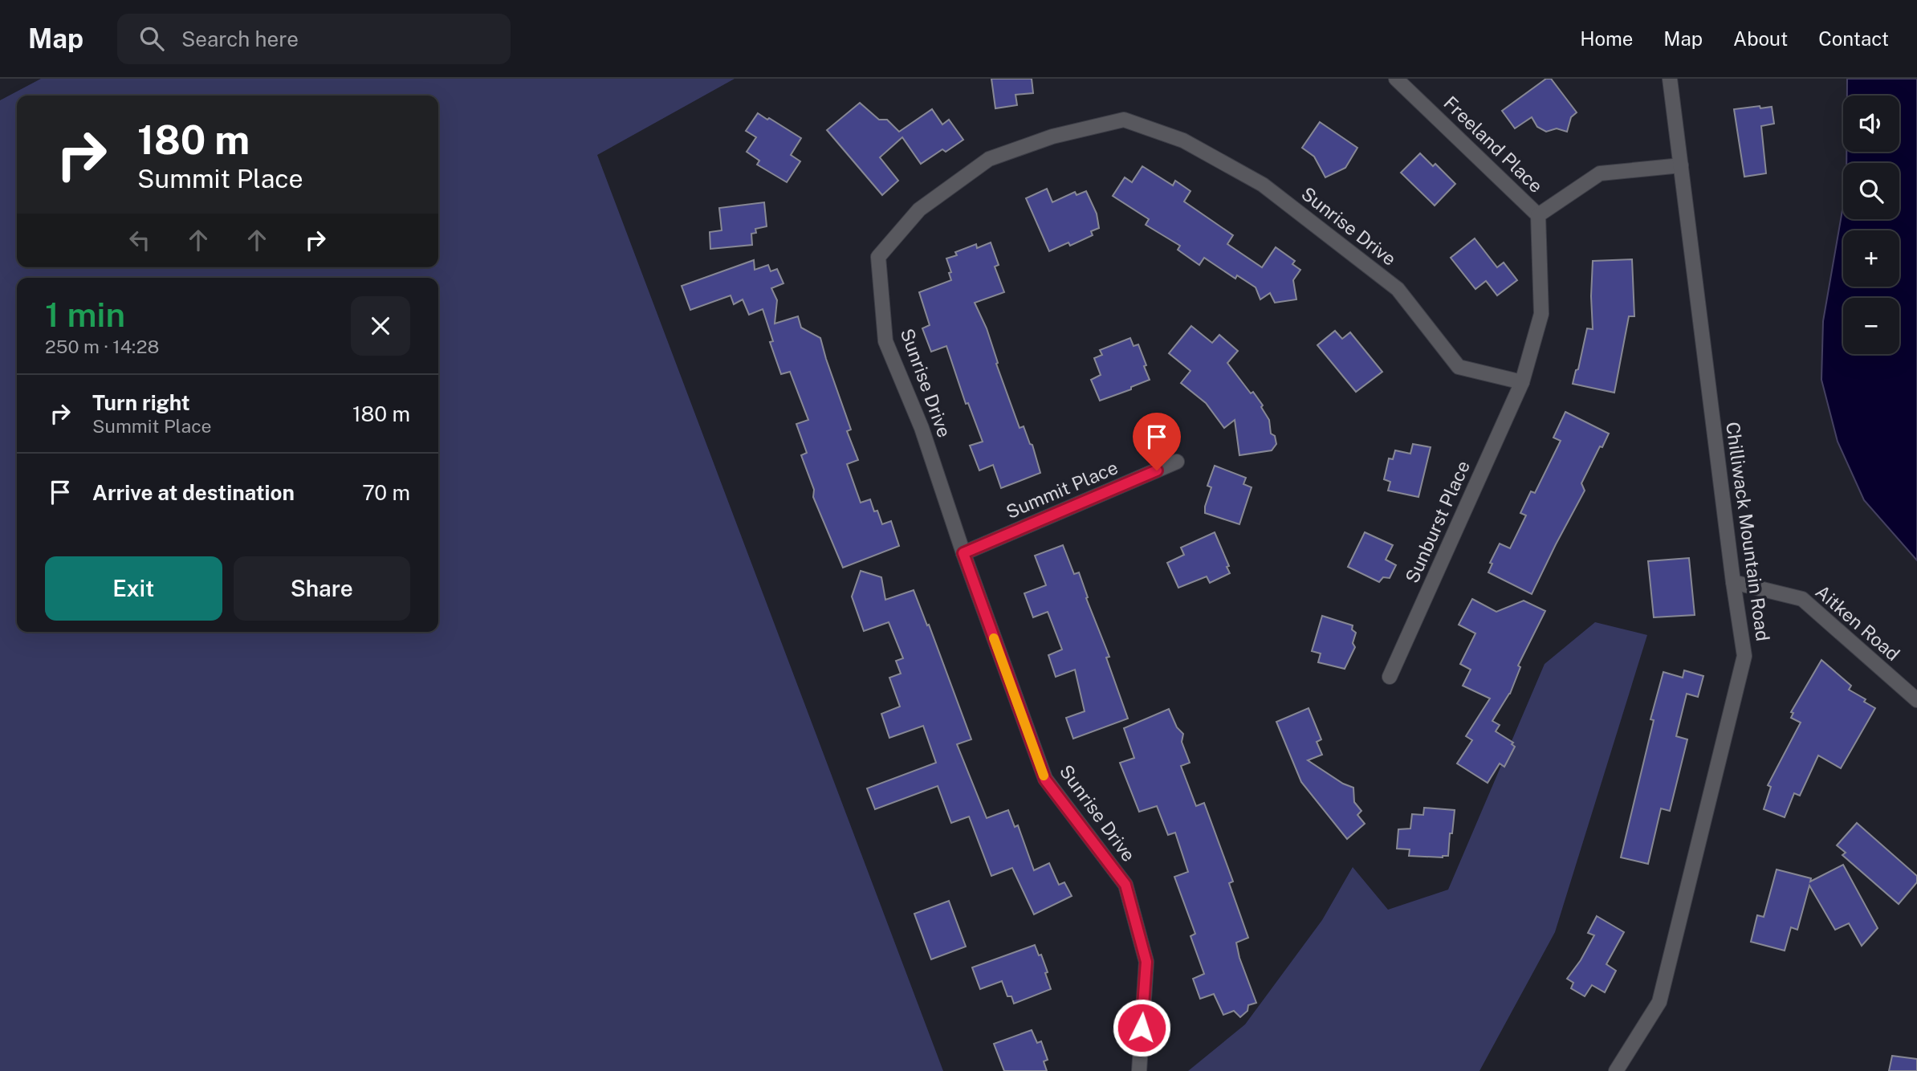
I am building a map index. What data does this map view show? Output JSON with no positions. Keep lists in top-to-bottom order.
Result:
{
  "streets": {
    "street": [
      "Freeland Place",
      "Sunrise Drive",
      "Summit Place",
      "Sunburst Place",
      "Chilliwack Mountain Road",
      "Aitken Road"
    ]
  },
  "crossings": [
    ["Sunrise Drive", "Summit Place"],
    ["Sunrise Drive", "Sunburst Place"],
    ["Chilliwack Mountain Road", "Aitken Road"]
  ],
  "page": {
    "header": "Map",
    "search": "Search here",
    "nav": [
      "Home",
      "Map",
      "About",
      "Contact"
    ],
    "map_buttons": ["+", "−"],
    "turn": ["180 m", "Summit Place"],
    "heading": ["1 min", "250 m · 14:28"],
    "list": [
      {
        "name": "Turn right",
        "note": "Summit Place",
        "value": "180 m"
      },
      {
        "name": "Arrive at destination",
        "value": "70 m"
      }
    ],
    "buttons": ["Exit", "Share"]
  }
}
